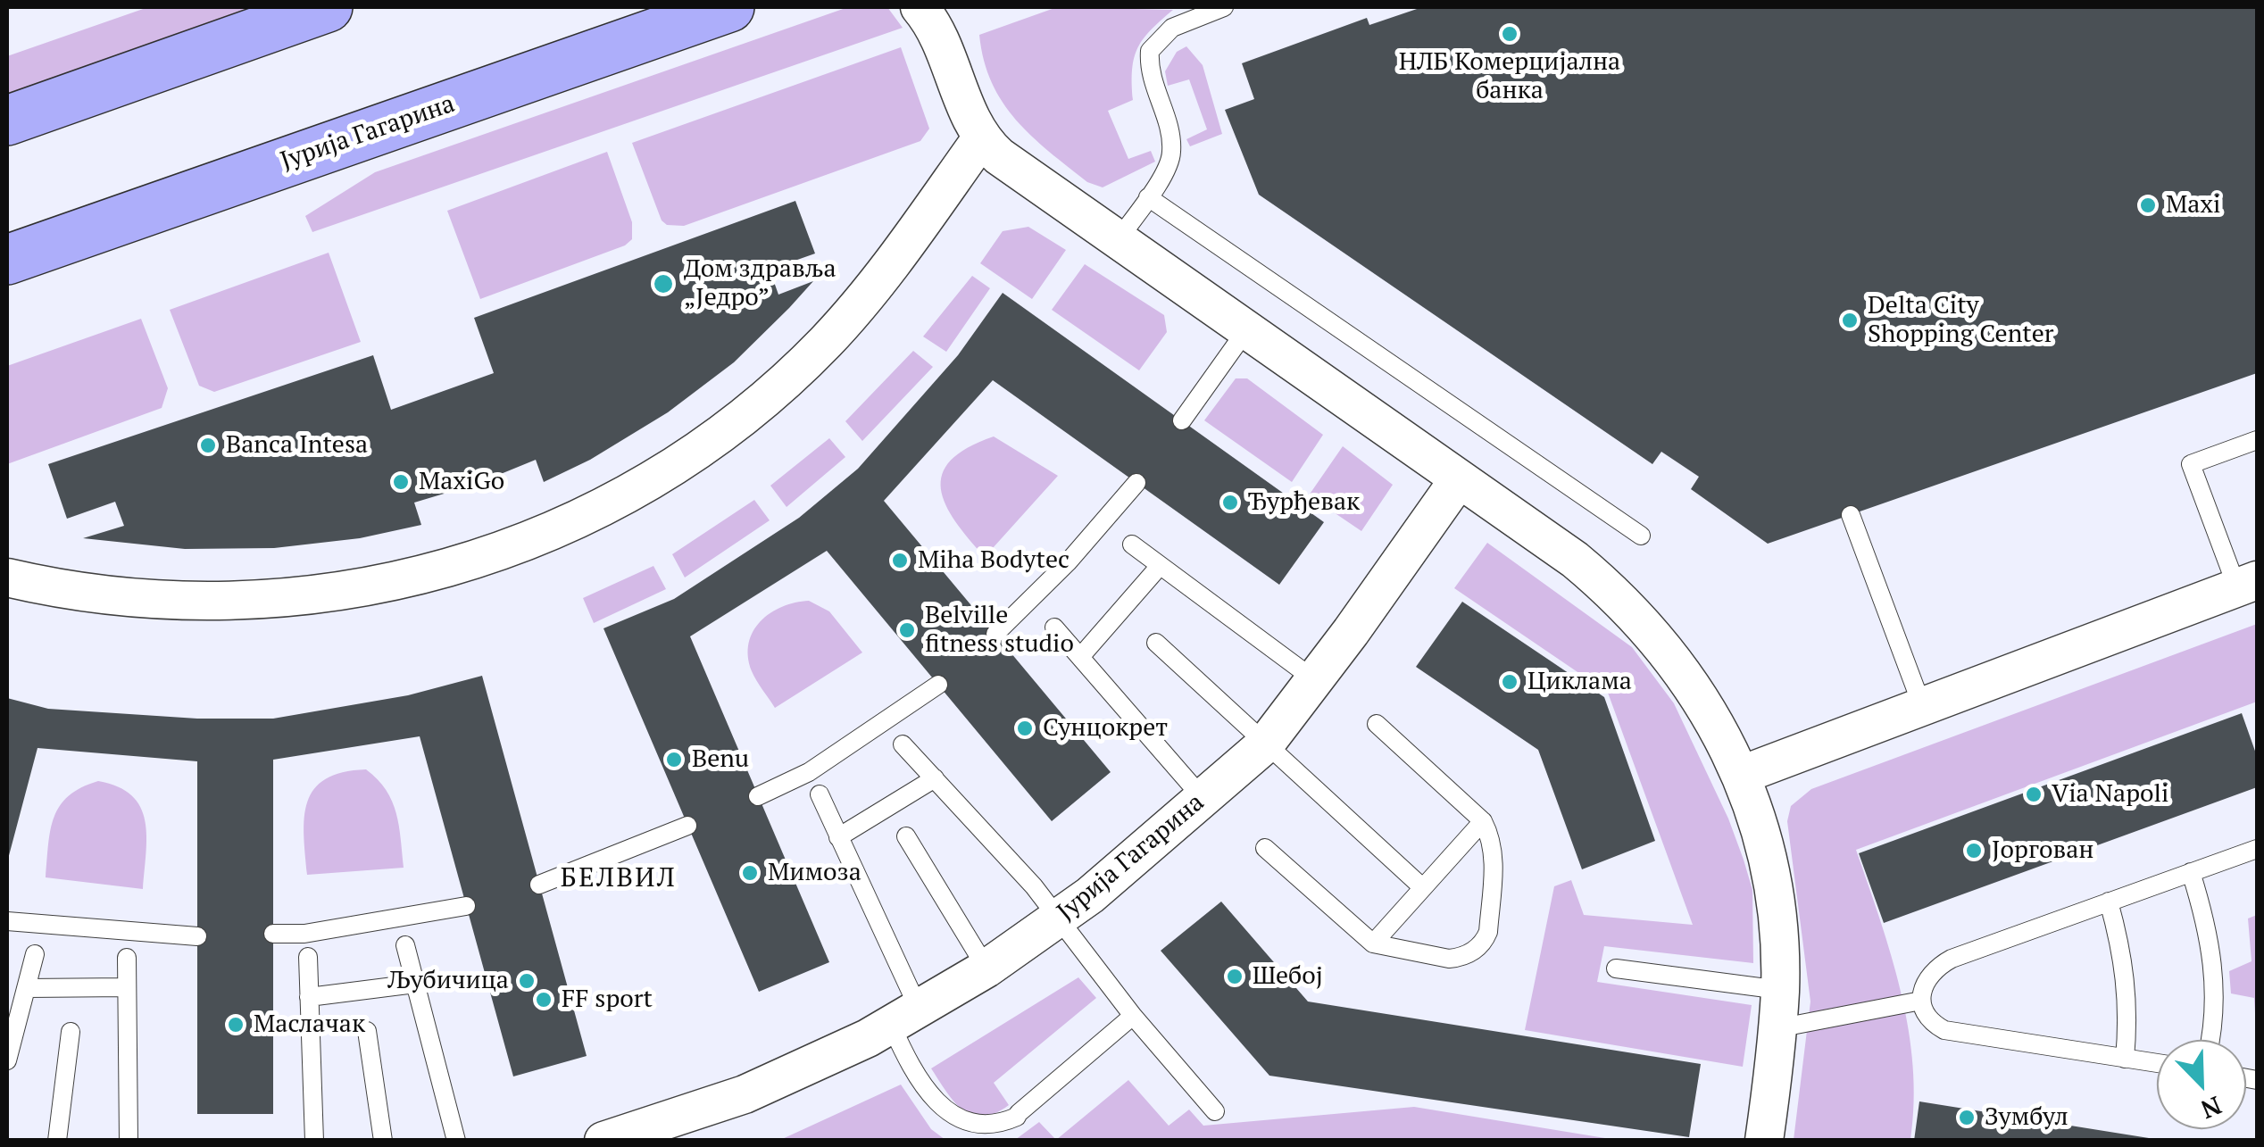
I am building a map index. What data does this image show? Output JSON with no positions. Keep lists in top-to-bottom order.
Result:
{
  "streets": {
    "main road": ["Јурија Гагарина"]
  },
  "districts": ["БЕЛВИЛ"],
  "places": [
    "НЛБ Комерцијална банка",
    "Maxi",
    "Дом здравља „Једро”",
    "Delta City Shopping Center",
    "Banca Intesa",
    "MaxiGo",
    "Ђурђевак",
    "Miha Bodytec",
    "Belville fitness studio",
    "Циклама",
    "Сунцокрет",
    "Benu",
    "Via Napoli",
    "Јоргован",
    "Мимоза",
    "Шебој",
    "Љубичица",
    "FF sport",
    "Маслачак",
    "Зумбул"
  ],
  "north": "bottom right"
}
